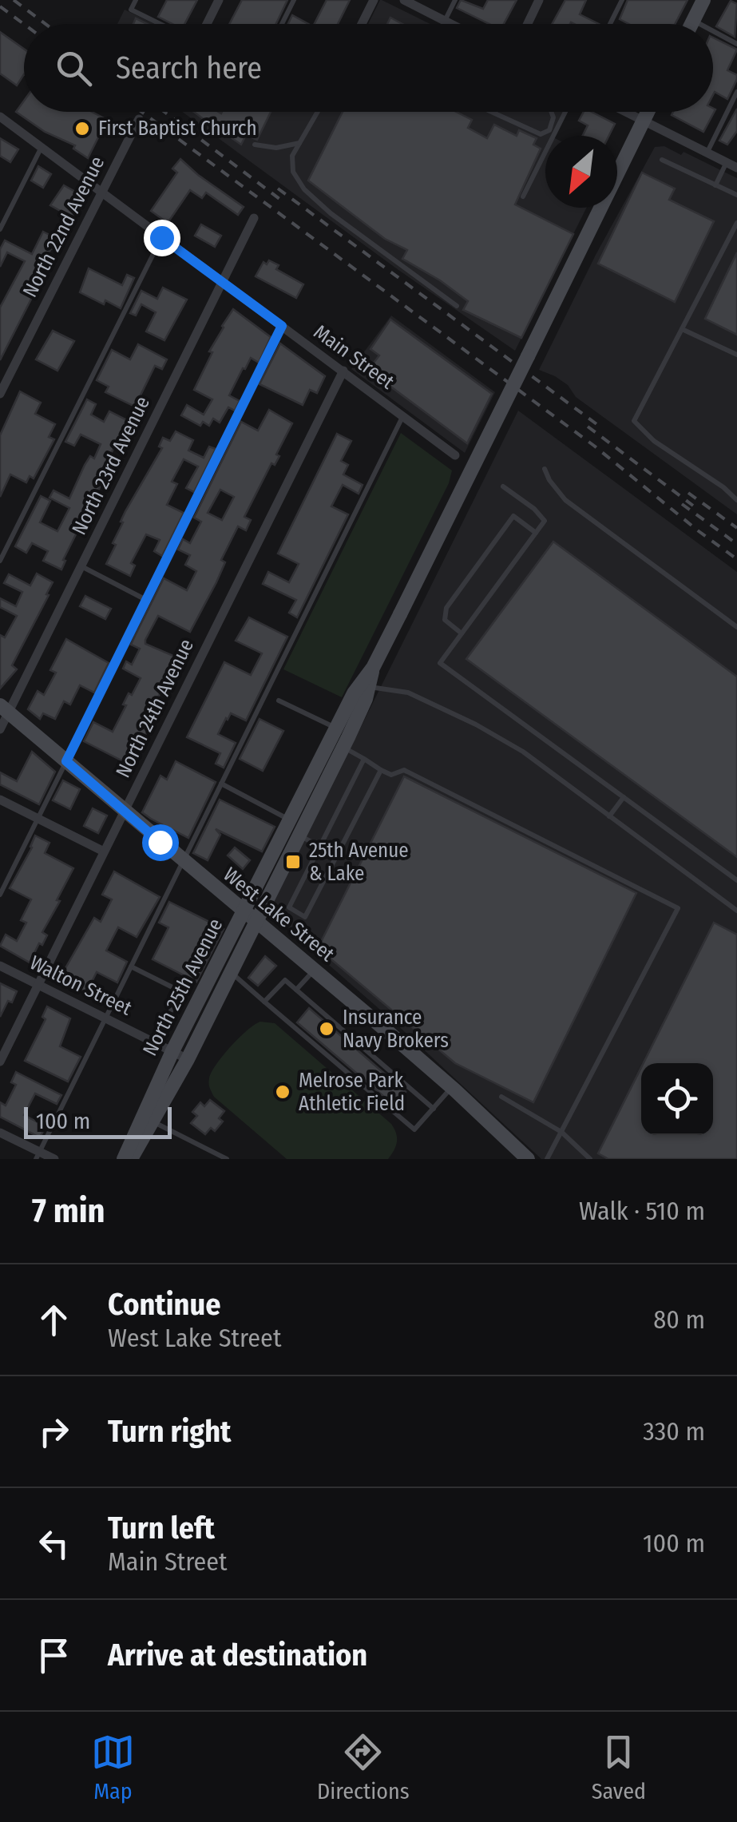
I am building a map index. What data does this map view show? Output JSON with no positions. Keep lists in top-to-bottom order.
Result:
{
  "streets": {
    "main road": ["West Lake Street", "North 25th Avenue"],
    "street": [
      "North 22nd Avenue",
      "Main Street",
      "North 23rd Avenue",
      "North 24th Avenue",
      "Walton Street"
    ]
  },
  "crossings": [
    ["North 22nd Avenue", "Main Street"],
    ["Main Street", "North 23rd Avenue"],
    ["Main Street", "North 24th Avenue"],
    ["North 23rd Avenue", "West Lake Street"],
    ["North 24th Avenue", "West Lake Street"],
    ["North 24th Avenue", "Walton Street"],
    ["West Lake Street", "North 25th Avenue"],
    ["Walton Street", "North 25th Avenue"]
  ],
  "places": {
    "other": ["First Baptist Church", "Insurance Navy Brokers", "Melrose Park Athletic Field"],
    "transit": ["25th Avenue & Lake"]
  },
  "scale_bar": "100 m",
  "north": "bottom left",
  "page": {
    "search": "Search here",
    "scale": "100 m",
    "heading": ["7 min", "Walk · 510 m"],
    "list": [
      ["Continue", "West Lake Street", "80 m"],
      ["Turn right", "330 m"],
      ["Turn left", "Main Street", "100 m"],
      "Arrive at destination"
    ],
    "nav": ["Map", "Directions", "Saved"]
  }
}
